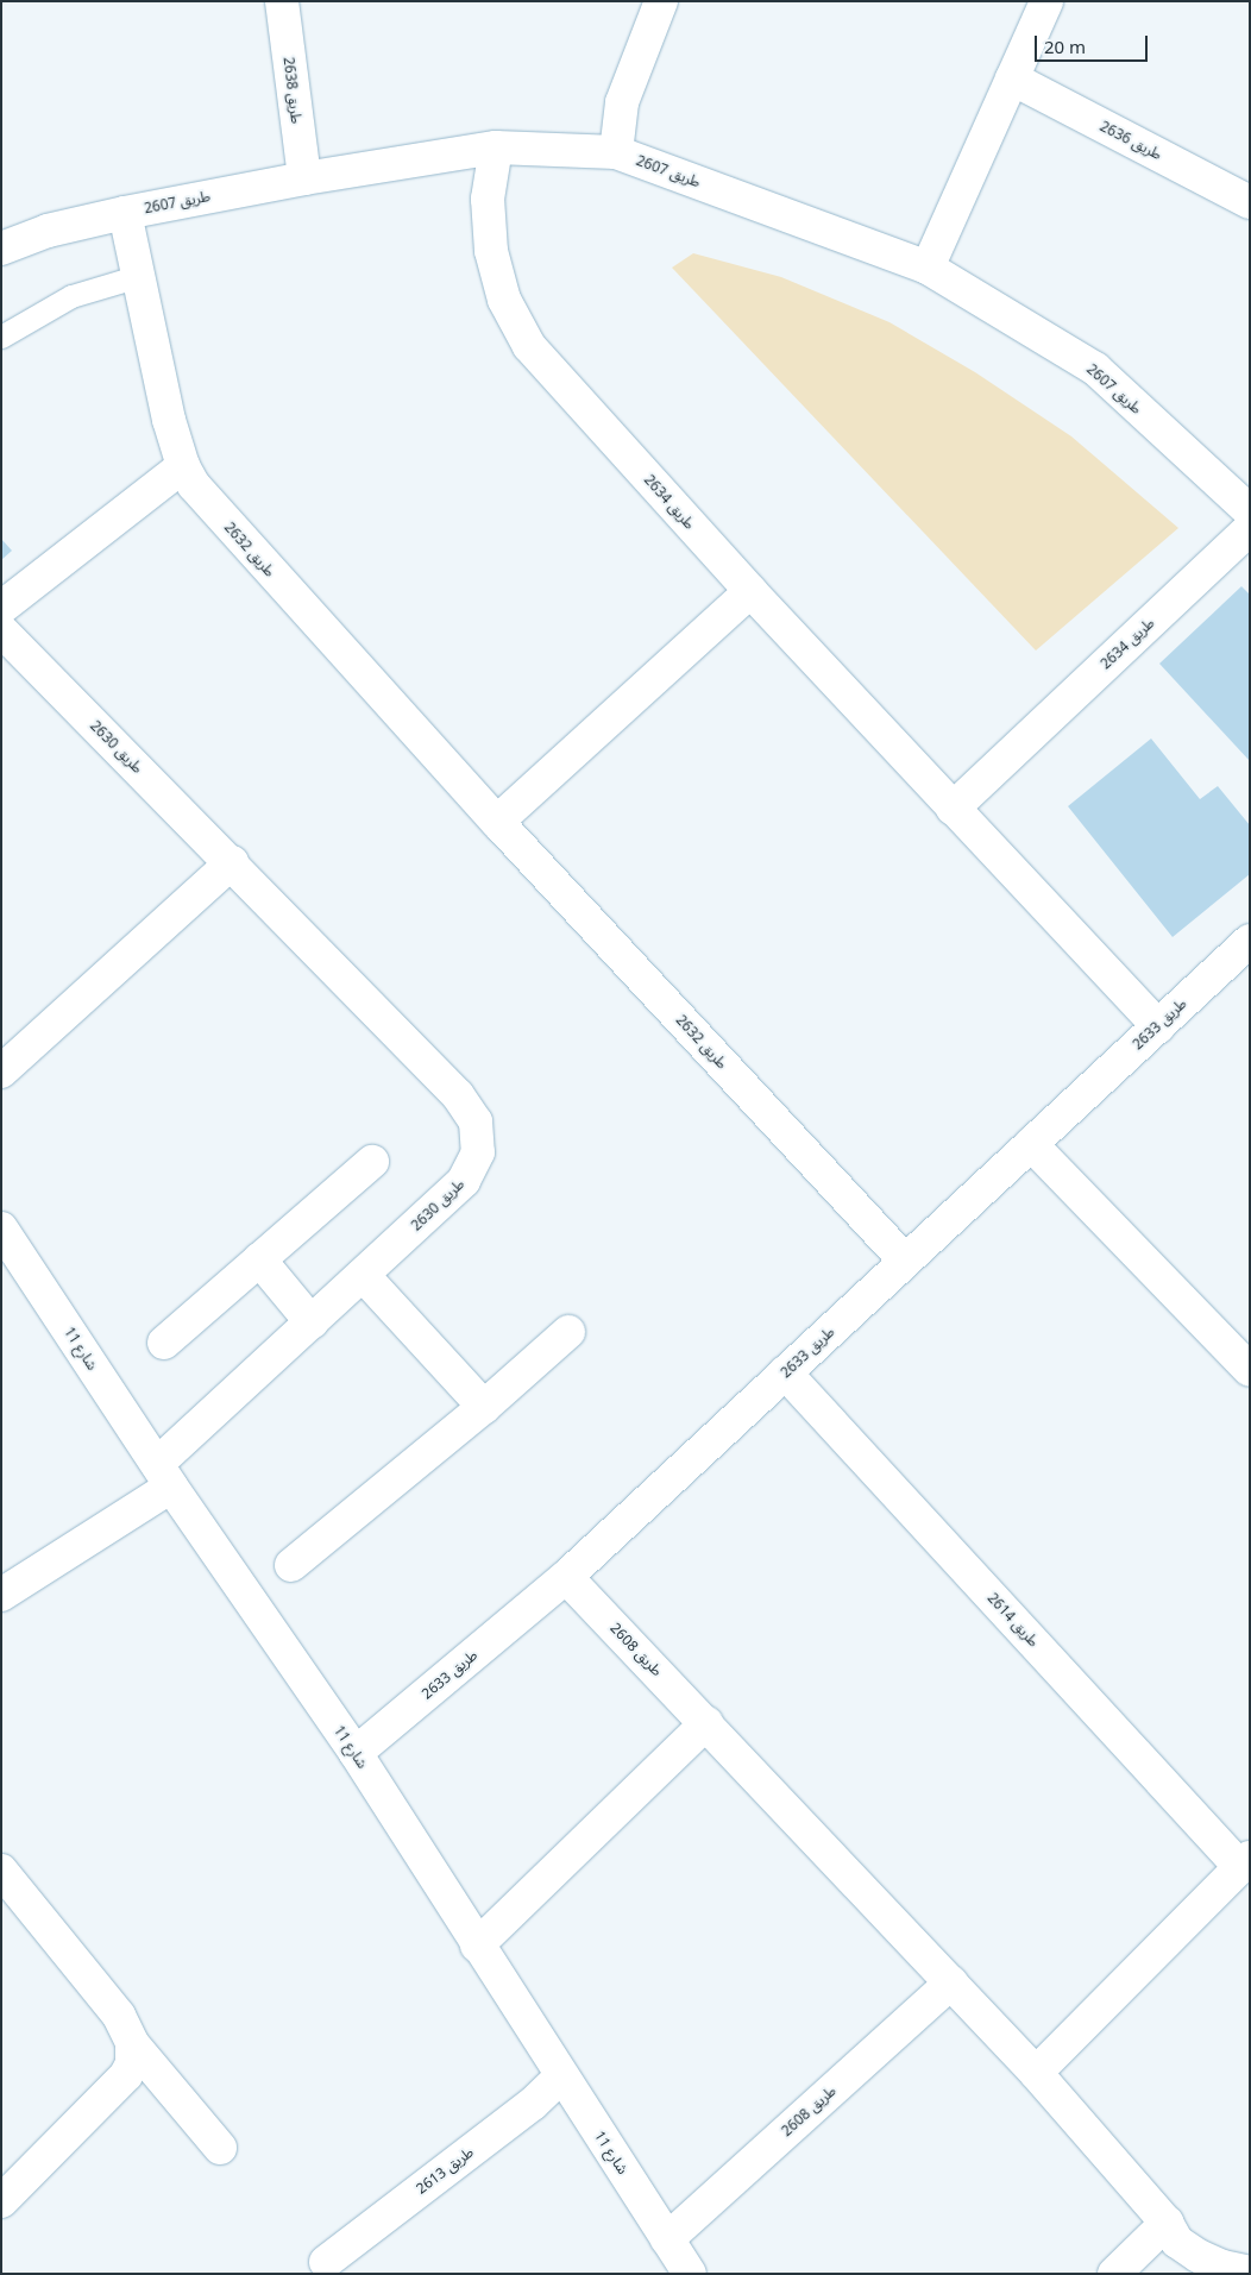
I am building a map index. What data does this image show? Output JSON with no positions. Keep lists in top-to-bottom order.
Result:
{
  "streets": {
    "street": [
      "طريق 2638",
      "طريق 2636",
      "طريق 2607",
      "طريق 2634",
      "طريق 2632",
      "طريق 2630",
      "طريق 2633",
      "شارع 11",
      "طريق 2614",
      "طريق 2608",
      "طريق 2613"
    ]
  },
  "crossings": [
    ["طريق 2638", "طريق 2607"],
    ["طريق 2607", "طريق 2634"],
    ["طريق 2607", "طريق 2632"],
    ["طريق 2634", "طريق 2633"],
    ["طريق 2632", "طريق 2633"],
    ["طريق 2630", "شارع 11"],
    ["طريق 2633", "شارع 11"],
    ["طريق 2633", "طريق 2614"],
    ["طريق 2633", "طريق 2608"],
    ["شارع 11", "طريق 2608"],
    ["شارع 11", "طريق 2613"],
    ["طريق 2614", "طريق 2608"]
  ],
  "scale_bar": "20 m"
}
